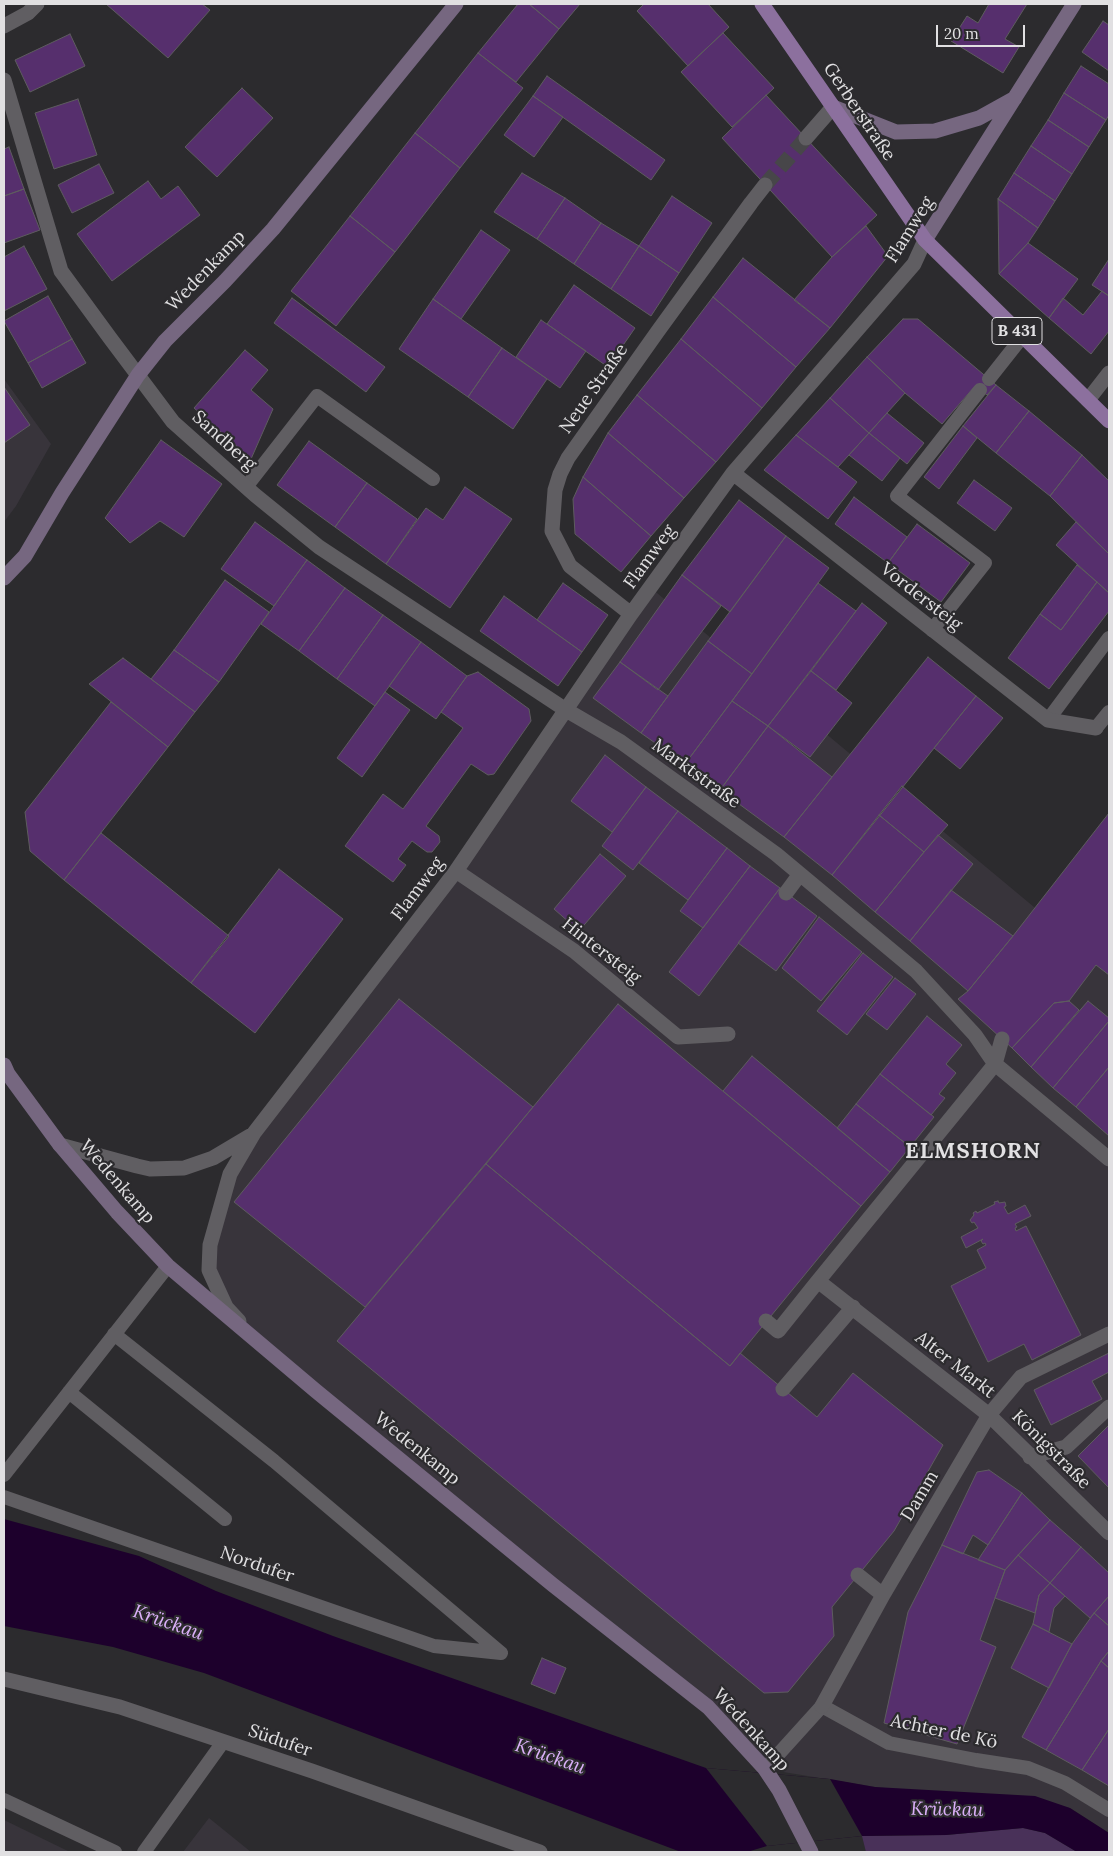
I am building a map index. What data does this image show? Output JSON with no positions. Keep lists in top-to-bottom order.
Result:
{
  "streets": {
    "main road": [
      "Gerberstraße",
      "Flamweg",
      "Wedenkamp",
      "B 431"
    ],
    "street": [
      "Neue Straße",
      "Sandberg",
      "Vordersteig",
      "Marktstraße",
      "Hintersteig",
      "Alter Markt",
      "Königstraße",
      "Damm",
      "Südufer"
    ],
    "lane": ["Nordufer", "Achter de Kö"]
  },
  "crossings": [
    ["Gerberstraße", "Flamweg"],
    ["Gerberstraße", "B 431"],
    ["Flamweg", "Wedenkamp"],
    ["Flamweg", "B 431"],
    ["Flamweg", "Neue Straße"],
    ["Flamweg", "Sandberg"],
    ["Flamweg", "Vordersteig"],
    ["Flamweg", "Marktstraße"],
    ["Flamweg", "Hintersteig"],
    ["Wedenkamp", "Sandberg"],
    ["Sandberg", "Marktstraße"],
    ["Alter Markt", "Königstraße"],
    ["Alter Markt", "Damm"],
    ["Königstraße", "Damm"],
    ["Damm", "Achter de Kö"]
  ],
  "districts": ["ELMSHORN"],
  "water": ["Krückau"],
  "scale_bar": "20 m"
}
